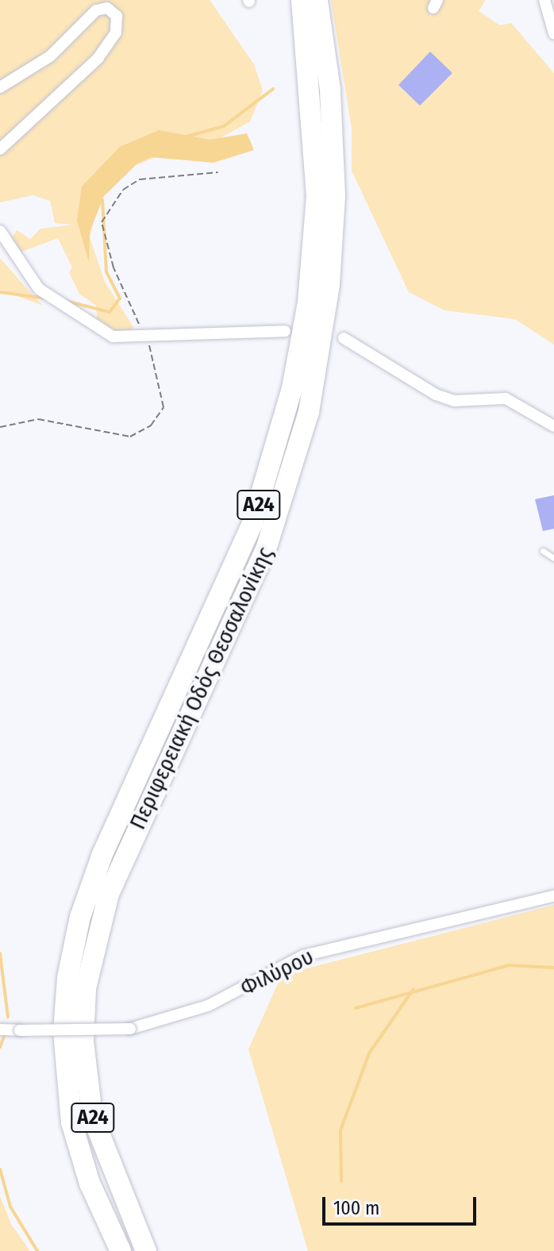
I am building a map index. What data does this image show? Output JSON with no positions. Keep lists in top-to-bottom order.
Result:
{
  "streets": {
    "highway": ["Α24", "Περιφερειακή Οδός Θεσσαλονίκης"],
    "street": ["Φιλύρου"]
  },
  "scale_bar": "100 m"
}
